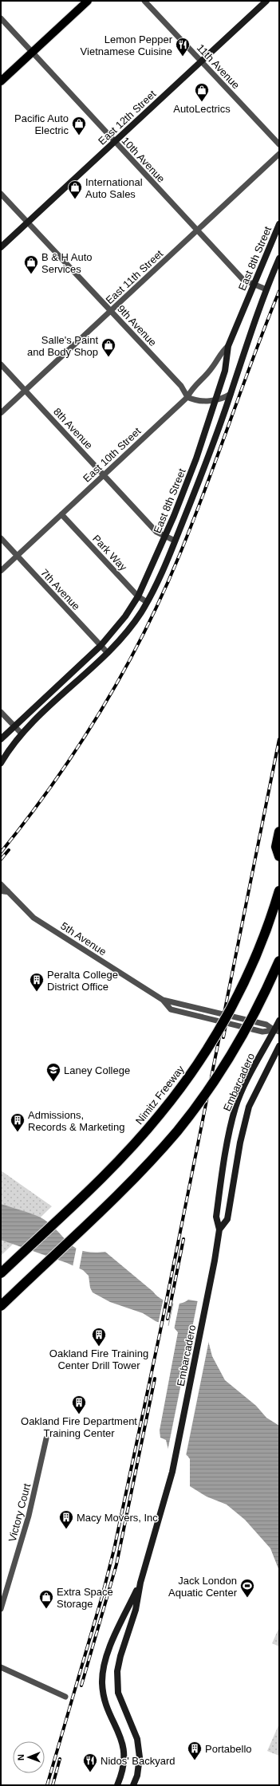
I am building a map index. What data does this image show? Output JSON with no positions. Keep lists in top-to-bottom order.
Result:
{
  "streets": {
    "highway": ["Nimitz Freeway"],
    "main road": ["East 12th Street", "East 8th Street", "Embarcadero"],
    "street": [
      "11th Avenue",
      "10th Avenue",
      "East 11th Street",
      "9th Avenue",
      "8th Avenue",
      "East 10th Street",
      "Park Way",
      "7th Avenue",
      "5th Avenue",
      "Victory Court"
    ]
  },
  "crossings": [
    ["11th Avenue", "East 12th Street"],
    ["East 12th Street", "10th Avenue"],
    ["East 12th Street", "9th Avenue"],
    ["10th Avenue", "East 8th Street"],
    ["10th Avenue", "East 11th Street"],
    ["East 8th Street", "8th Avenue"],
    ["East 8th Street", "East 10th Street"],
    ["East 8th Street", "Park Way"],
    ["East 8th Street", "7th Avenue"],
    ["East 11th Street", "9th Avenue"],
    ["East 11th Street", "8th Avenue"],
    ["9th Avenue", "East 10th Street"],
    ["8th Avenue", "East 10th Street"],
    ["East 10th Street", "Park Way"],
    ["East 10th Street", "7th Avenue"],
    ["5th Avenue", "Embarcadero"]
  ],
  "places": {
    "restaurant": ["Lemon Pepper Vietnamese Cuisine", "Nidos' Backyard"],
    "shop": [
      "AutoLectrics",
      "Pacific Auto Electric",
      "International Auto Sales",
      "B & H Auto Services",
      "Salle's Paint and Body Shop",
      "Extra Space Storage"
    ],
    "building": [
      "Peralta College District Office",
      "Admissions, Records & Marketing",
      "Oakland Fire Training Center Drill Tower",
      "Oakland Fire Department Training Center",
      "Macy Movers, Inc",
      "Portabello"
    ],
    "school or university": ["Laney College"],
    "sports": ["Jack London Aquatic Center"]
  },
  "north": "left"
}
